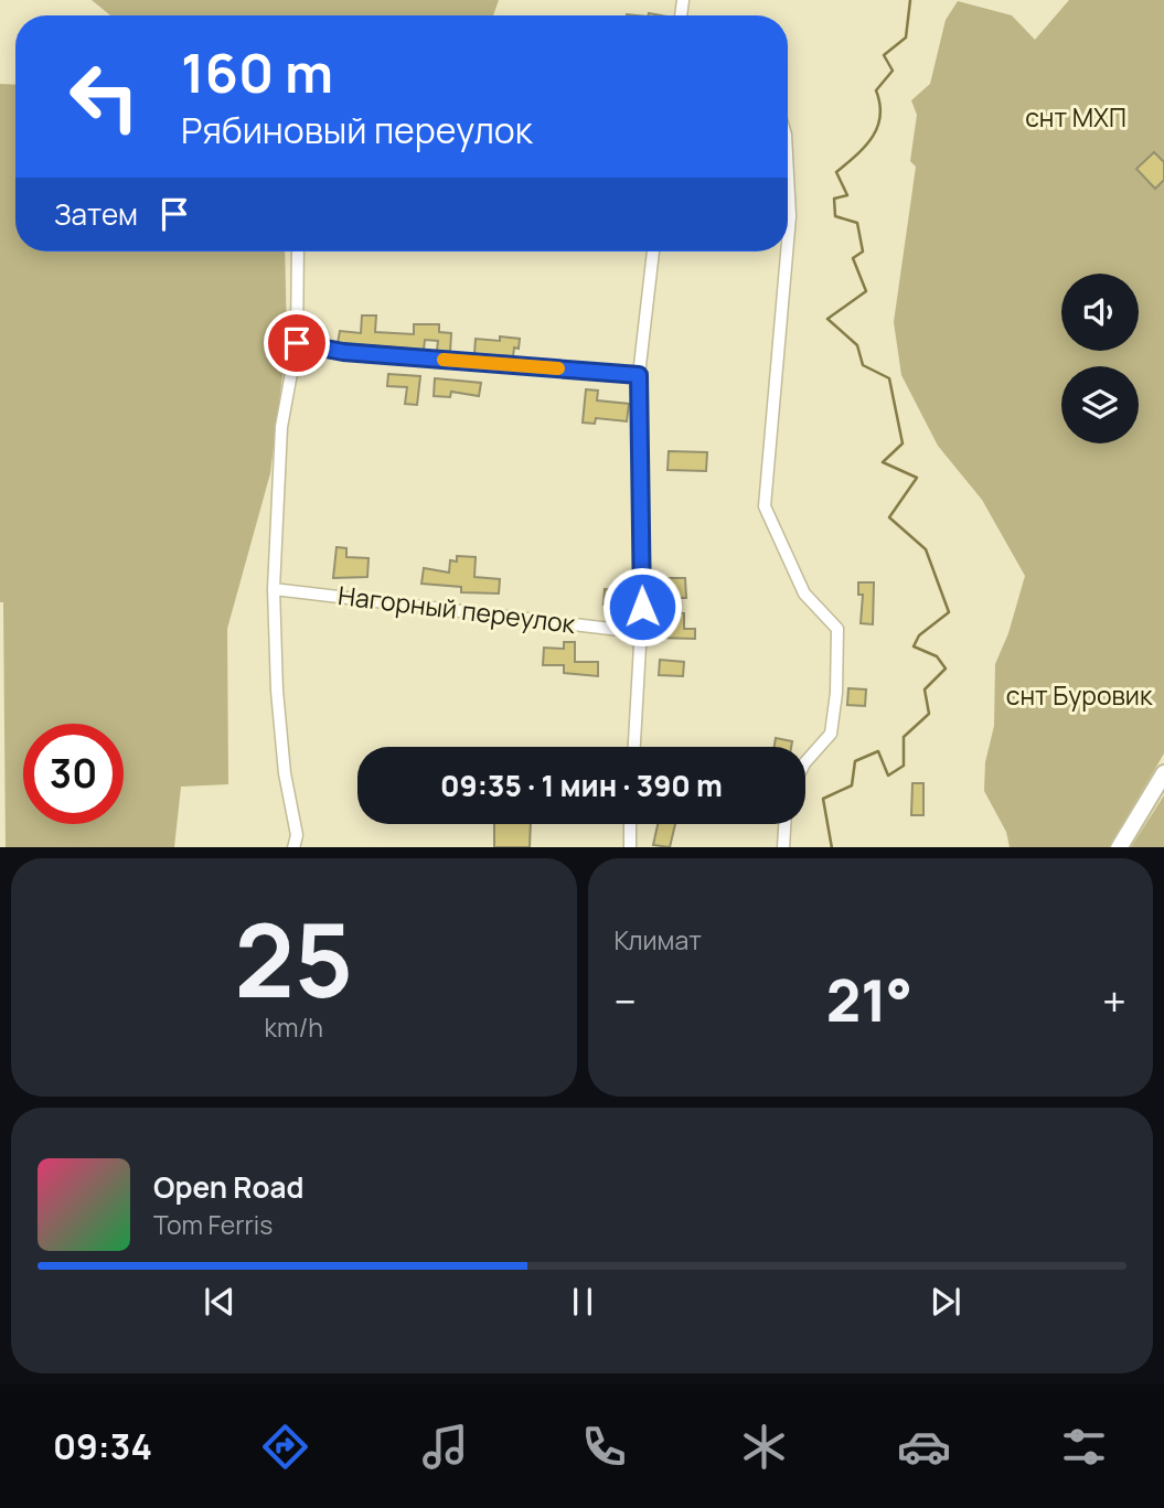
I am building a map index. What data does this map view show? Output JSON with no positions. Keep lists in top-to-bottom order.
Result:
{
  "streets": {
    "street": ["Нагорный переулок"]
  },
  "parks": ["снт МХП", "снт Буровик"],
  "page": {
    "turn": ["160 m", "Рябиновый переулок"],
    "then": "Затем",
    "limit": "30",
    "trip": "09:35 · 1 мин · 390 m",
    "tile": [
      ["25", "km/h"],
      "Климат"
    ],
    "heat": ["−", "21°", "+"],
    "song": ["Open Road", "Tom Ferris"],
    "tabs": "09:34"
  }
}
